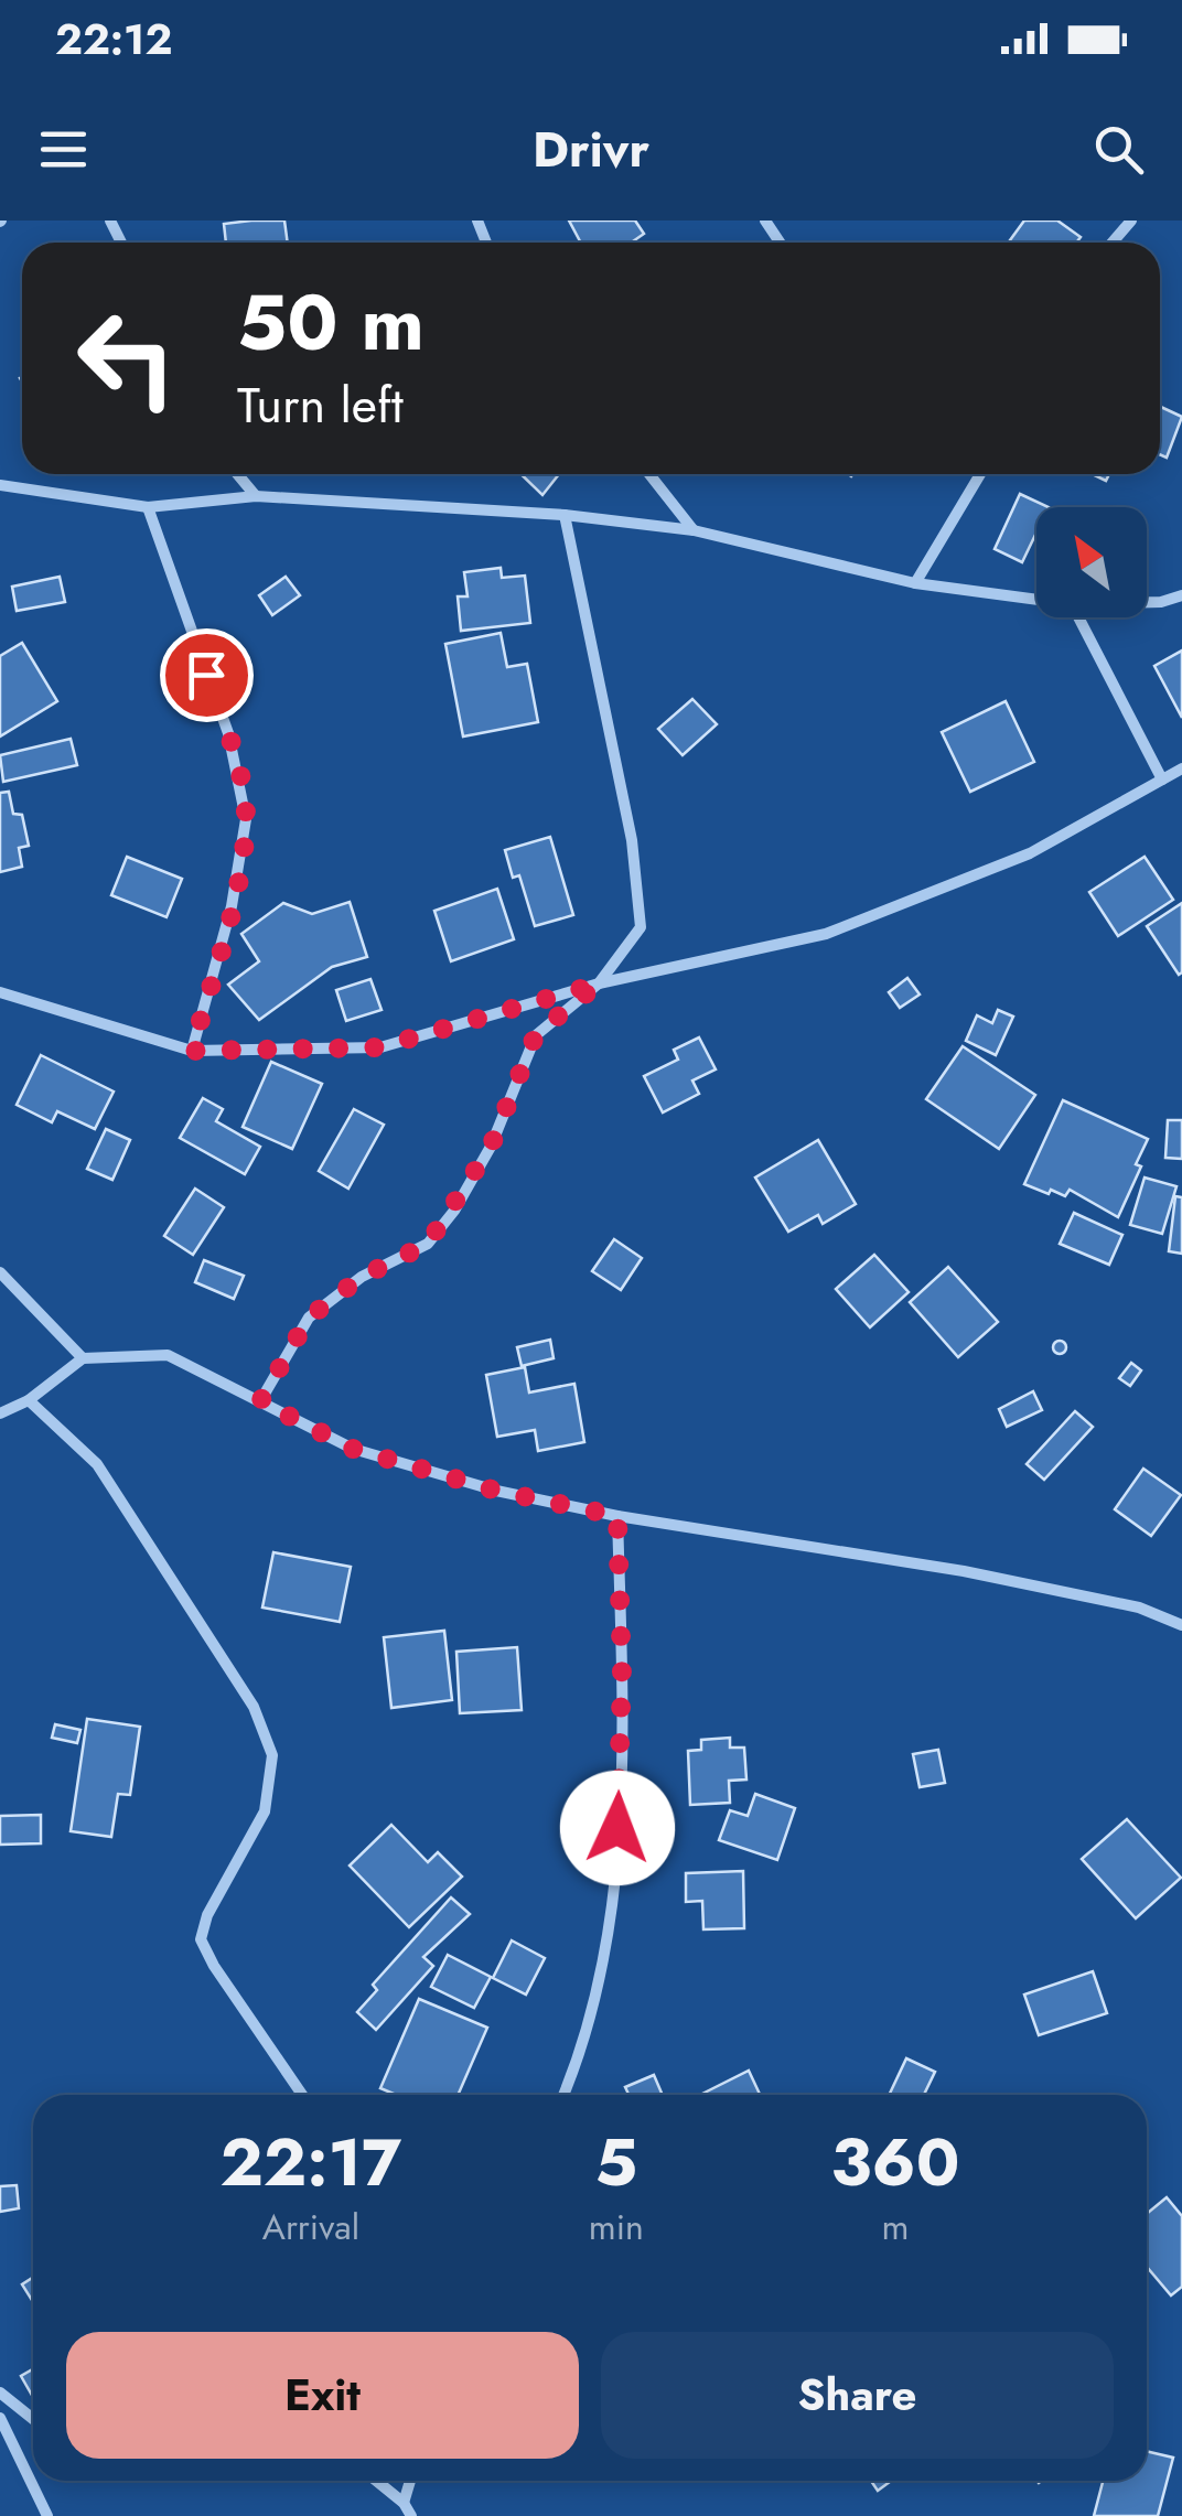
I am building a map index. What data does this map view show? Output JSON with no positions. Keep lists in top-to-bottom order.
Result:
{
  "north": "top left",
  "page": {
    "status": "22:12",
    "header": "Drivr",
    "turn": ["50 m", "Turn left"],
    "eta": [
      "22:17",
      "Arrival",
      "5",
      "min",
      "360",
      "m"
    ],
    "buttons": ["Exit", "Share"]
  }
}
